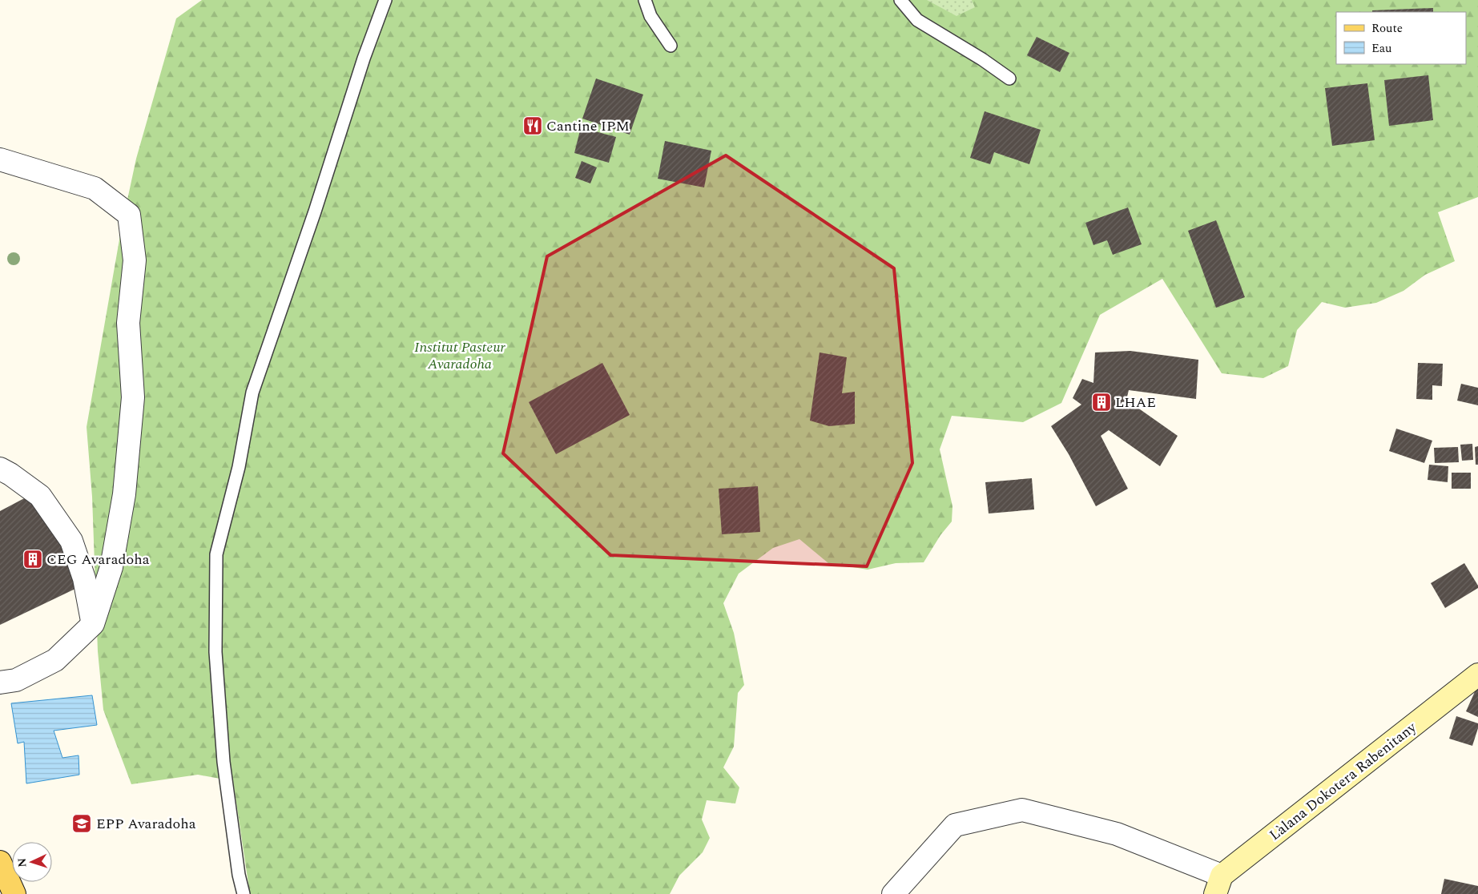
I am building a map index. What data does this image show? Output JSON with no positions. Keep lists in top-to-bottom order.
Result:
{
  "streets": {
    "street": ["Làlana Dokotera Rabenitany"]
  },
  "parks": ["Institut Pasteur Avaradoha"],
  "places": {
    "restaurant": ["Cantine IPM"],
    "building": ["LHAE", "CEG Avaradoha"],
    "school or university": ["EPP Avaradoha"]
  },
  "legend": ["Route", "Eau"],
  "north": "left"
}
